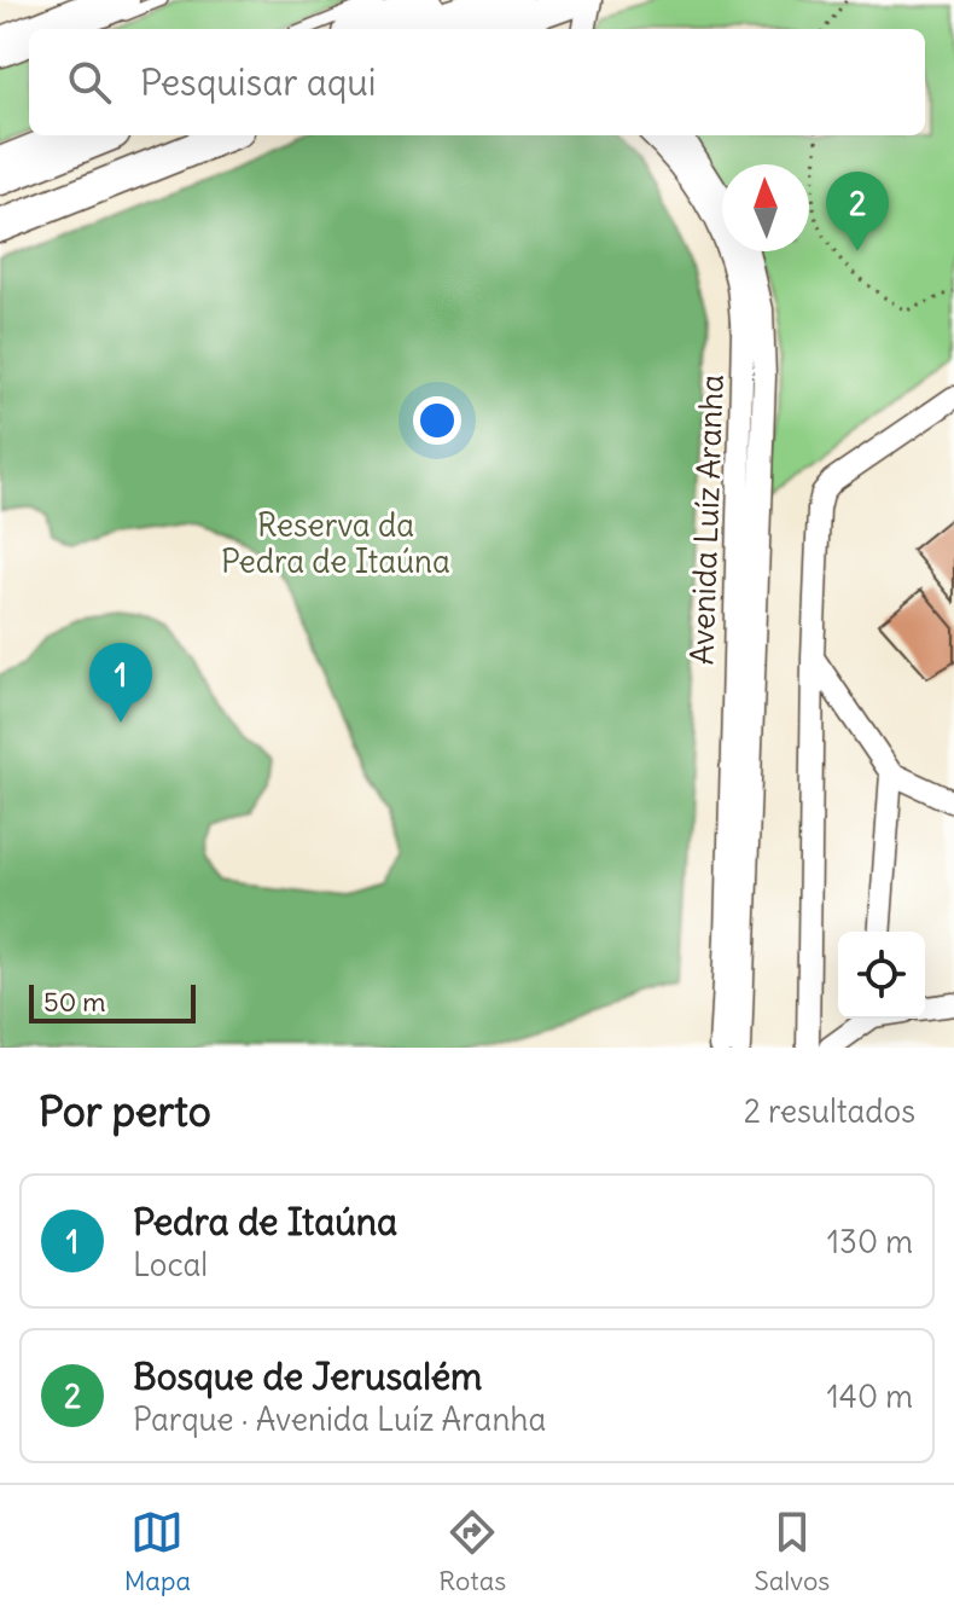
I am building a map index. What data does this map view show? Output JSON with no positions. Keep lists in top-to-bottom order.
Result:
{
  "streets": {
    "street": ["Avenida Luíz Aranha"]
  },
  "parks": ["Reserva da Pedra de Itaúna"],
  "scale_bar": "50 m",
  "north": "top",
  "page": {
    "search": "Pesquisar aqui",
    "pins": ["2", "1"],
    "scale": "50 m",
    "heading": ["Por perto", "2 resultados"],
    "list": [
      {
        "mark": "1",
        "name": "Pedra de Itaúna",
        "note": "Local",
        "value": "130 m"
      },
      {
        "mark": "2",
        "name": "Bosque de Jerusalém",
        "note": "Parque · Avenida Luíz Aranha",
        "value": "140 m"
      }
    ],
    "nav": ["Mapa", "Rotas", "Salvos"]
  }
}
